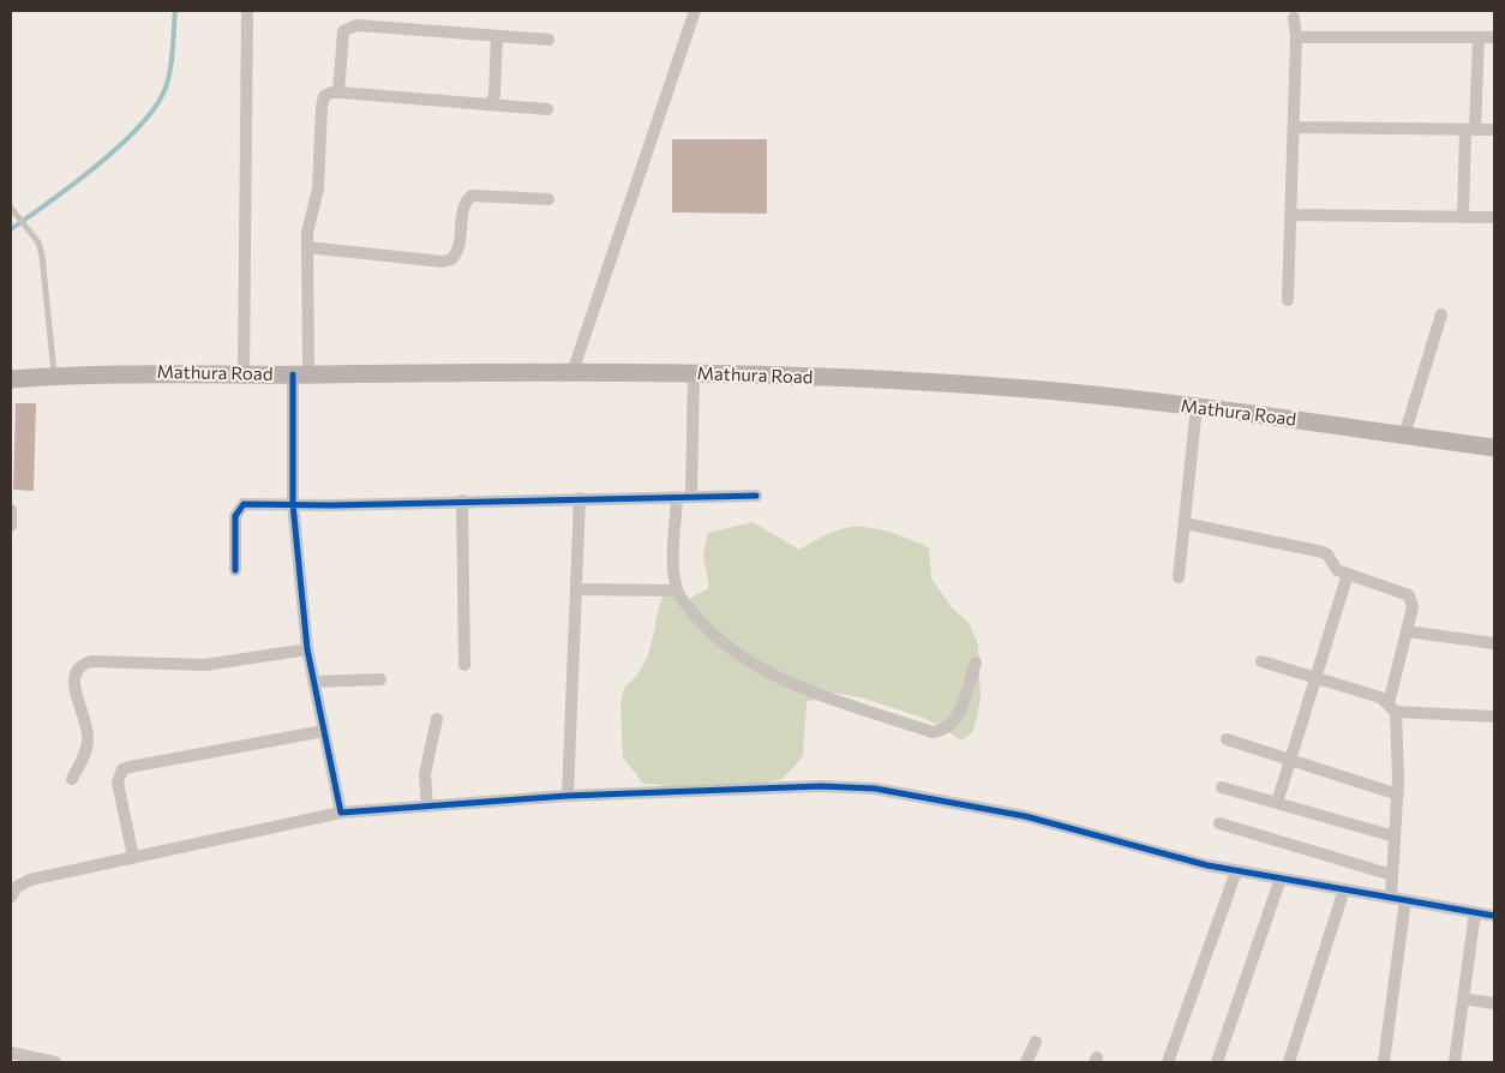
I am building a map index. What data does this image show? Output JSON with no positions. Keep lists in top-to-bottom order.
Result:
{
  "streets": {
    "main road": ["Mathura Road"]
  }
}
